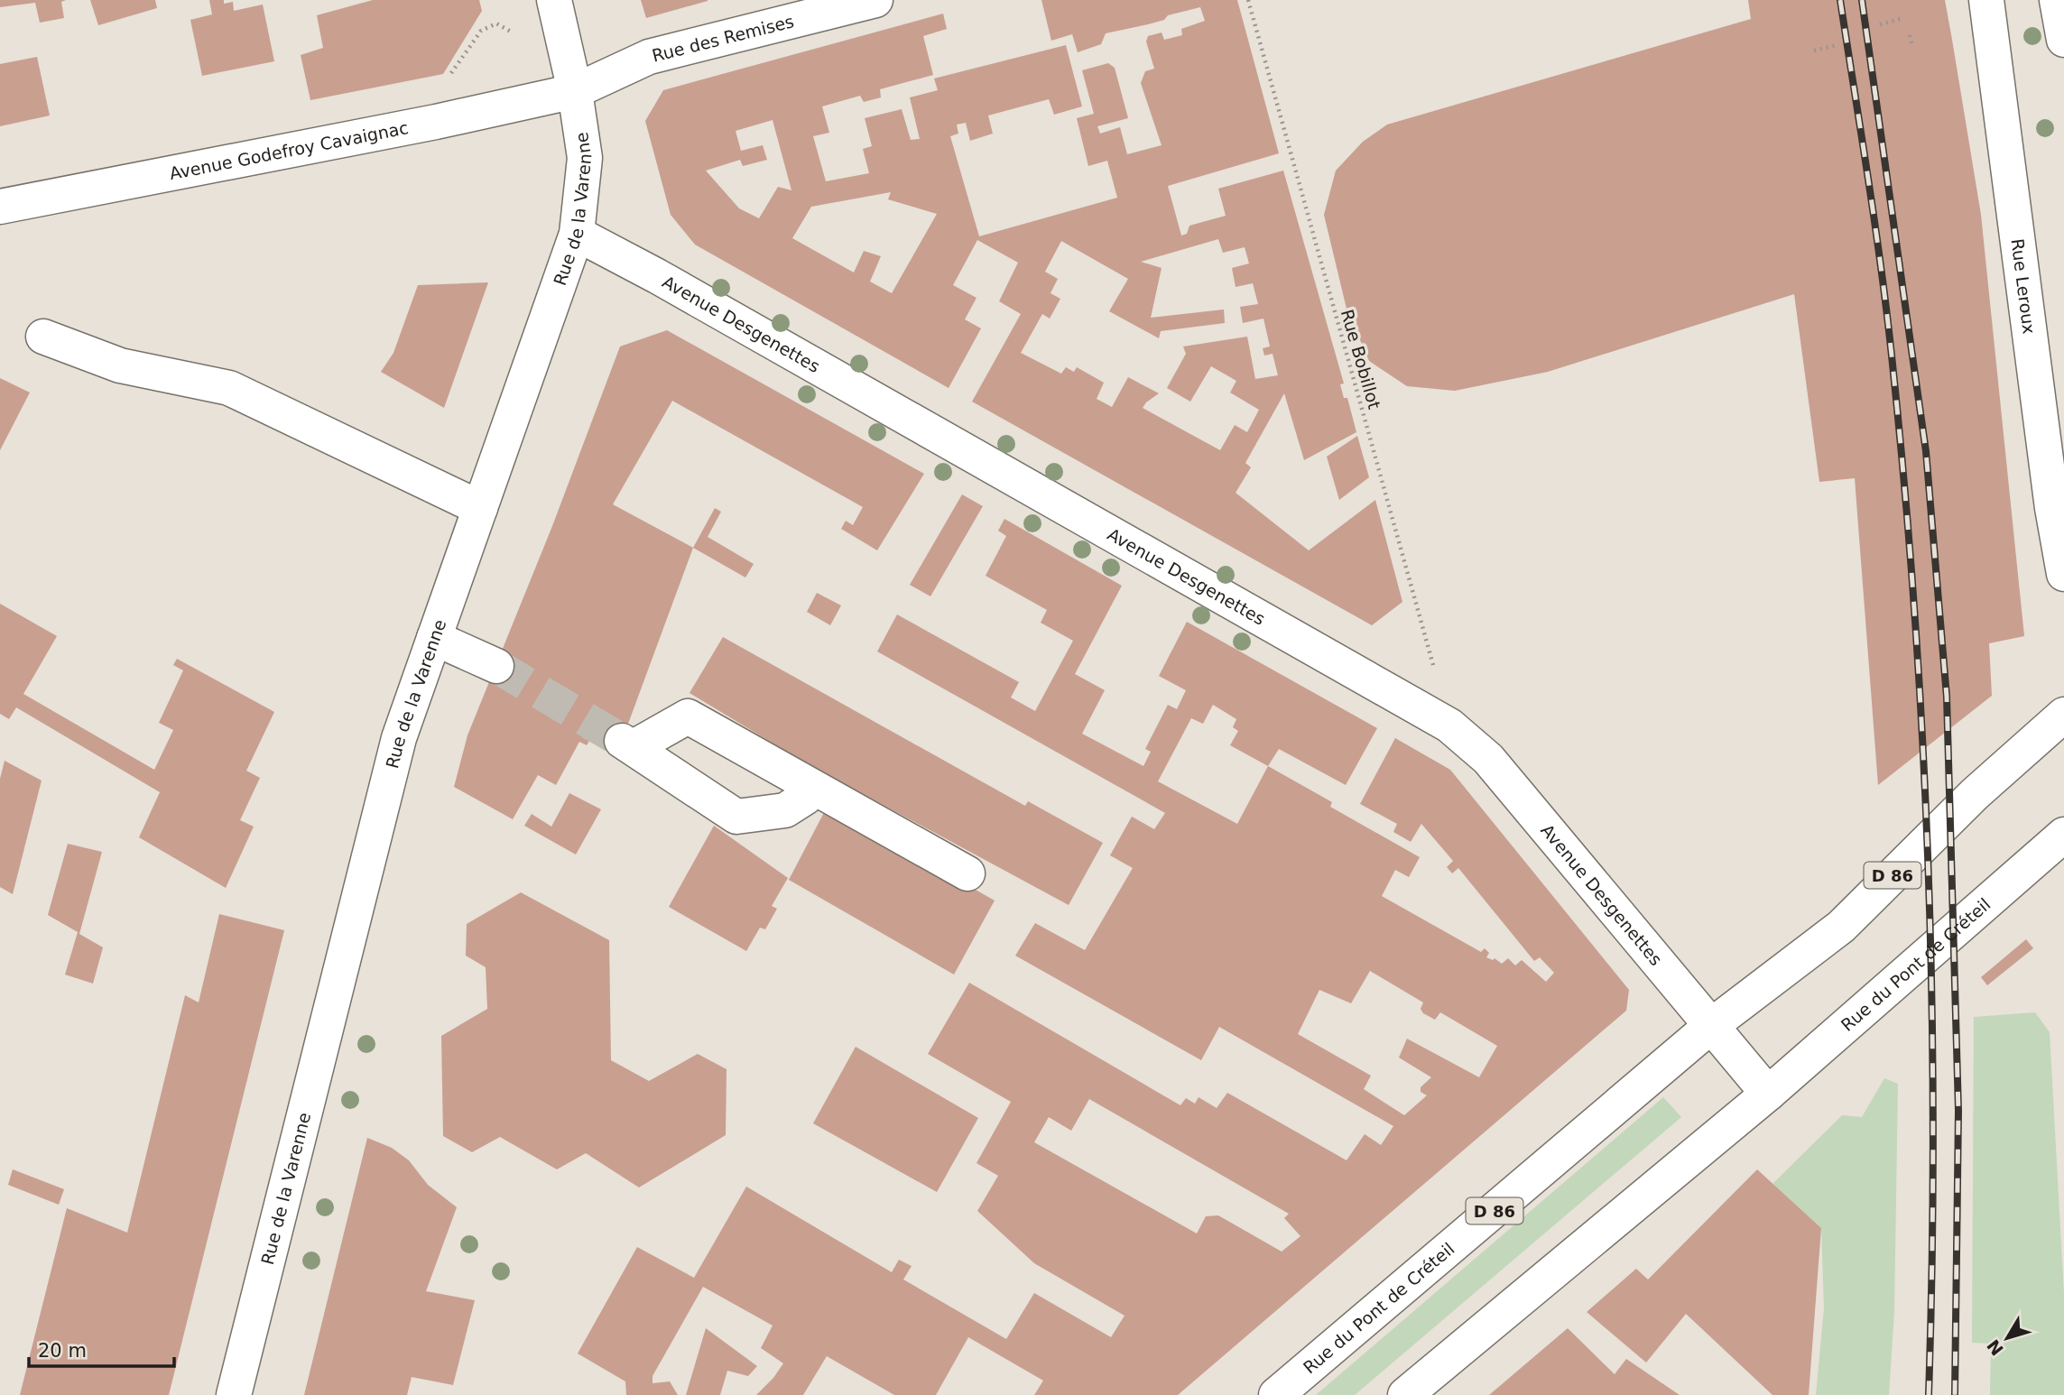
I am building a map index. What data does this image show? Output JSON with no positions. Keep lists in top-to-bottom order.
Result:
{
  "streets": {
    "main road": [
      "Rue des Remises",
      "Avenue Godefroy Cavaignac",
      "Rue de la Varenne",
      "Rue Leroux",
      "Avenue Desgenettes",
      "D 86",
      "Rue du Pont de Créteil"
    ],
    "path": ["Rue Bobillot"]
  },
  "crossings": [
    ["Rue des Remises", "Avenue Godefroy Cavaignac"],
    ["Rue des Remises", "Rue de la Varenne"],
    ["Avenue Godefroy Cavaignac", "Rue de la Varenne"],
    ["Rue de la Varenne", "Avenue Desgenettes"],
    ["Avenue Desgenettes", "Rue Bobillot"],
    ["Avenue Desgenettes", "Rue du Pont de Créteil"]
  ],
  "scale_bar": "20 m",
  "north": "bottom left"
}
